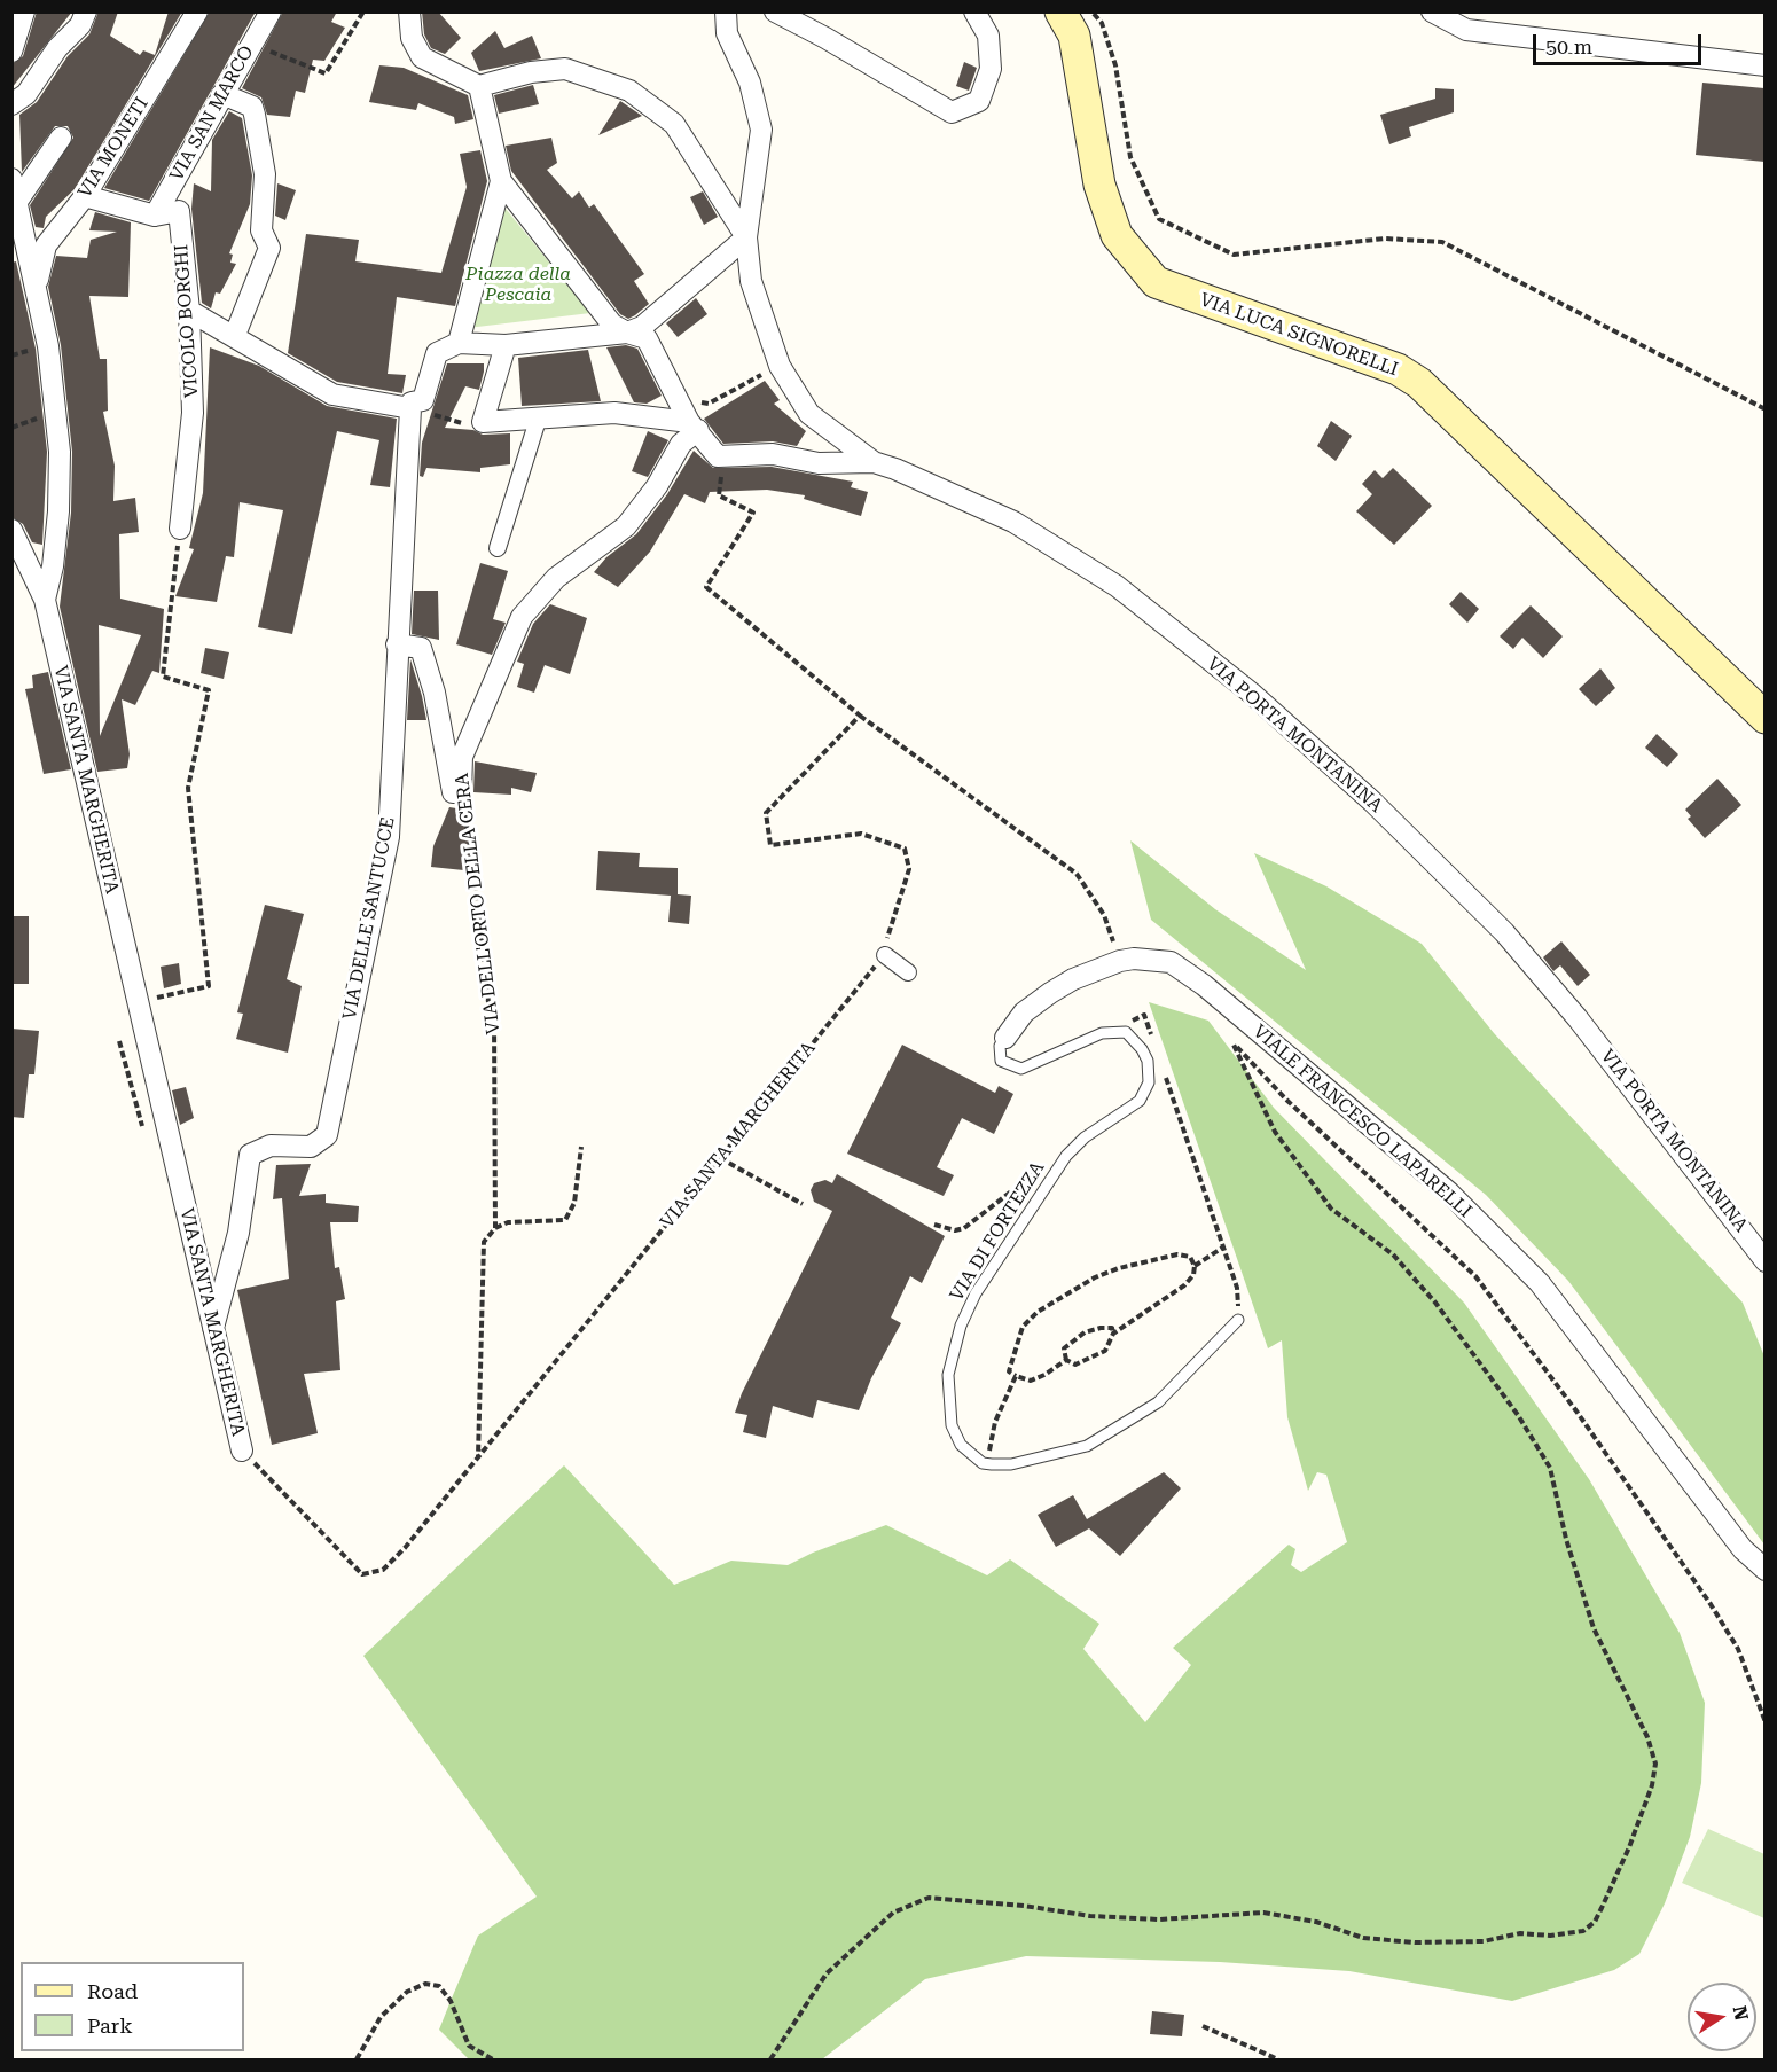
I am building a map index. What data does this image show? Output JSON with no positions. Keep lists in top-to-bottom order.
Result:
{
  "streets": {
    "main road": ["VIA LUCA SIGNORELLI"],
    "street": [
      "VIA SAN MARCO",
      "VIA MONETI",
      "VICOLO BORGHI",
      "VIA PORTA MONTANINA",
      "VIA SANTA MARGHERITA",
      "VIA DELL'ORTO DELLA CERA",
      "VIA DELLE SANTUCCE",
      "VIALE FRANCESCO LAPARELLI"
    ],
    "lane": ["VIA DI FORTEZZA"]
  },
  "crossings": [
    ["VIA SAN MARCO", "VICOLO BORGHI"],
    ["VIA MONETI", "VICOLO BORGHI"],
    ["VIA SANTA MARGHERITA", "VIA DELL'ORTO DELLA CERA"],
    ["VIA SANTA MARGHERITA", "VIA DELLE SANTUCCE"],
    ["VIALE FRANCESCO LAPARELLI", "VIA DI FORTEZZA"]
  ],
  "parks": ["Piazza della Pescaia"],
  "legend": ["Road", "Park"],
  "scale_bar": "50 m",
  "north": "right"
}
